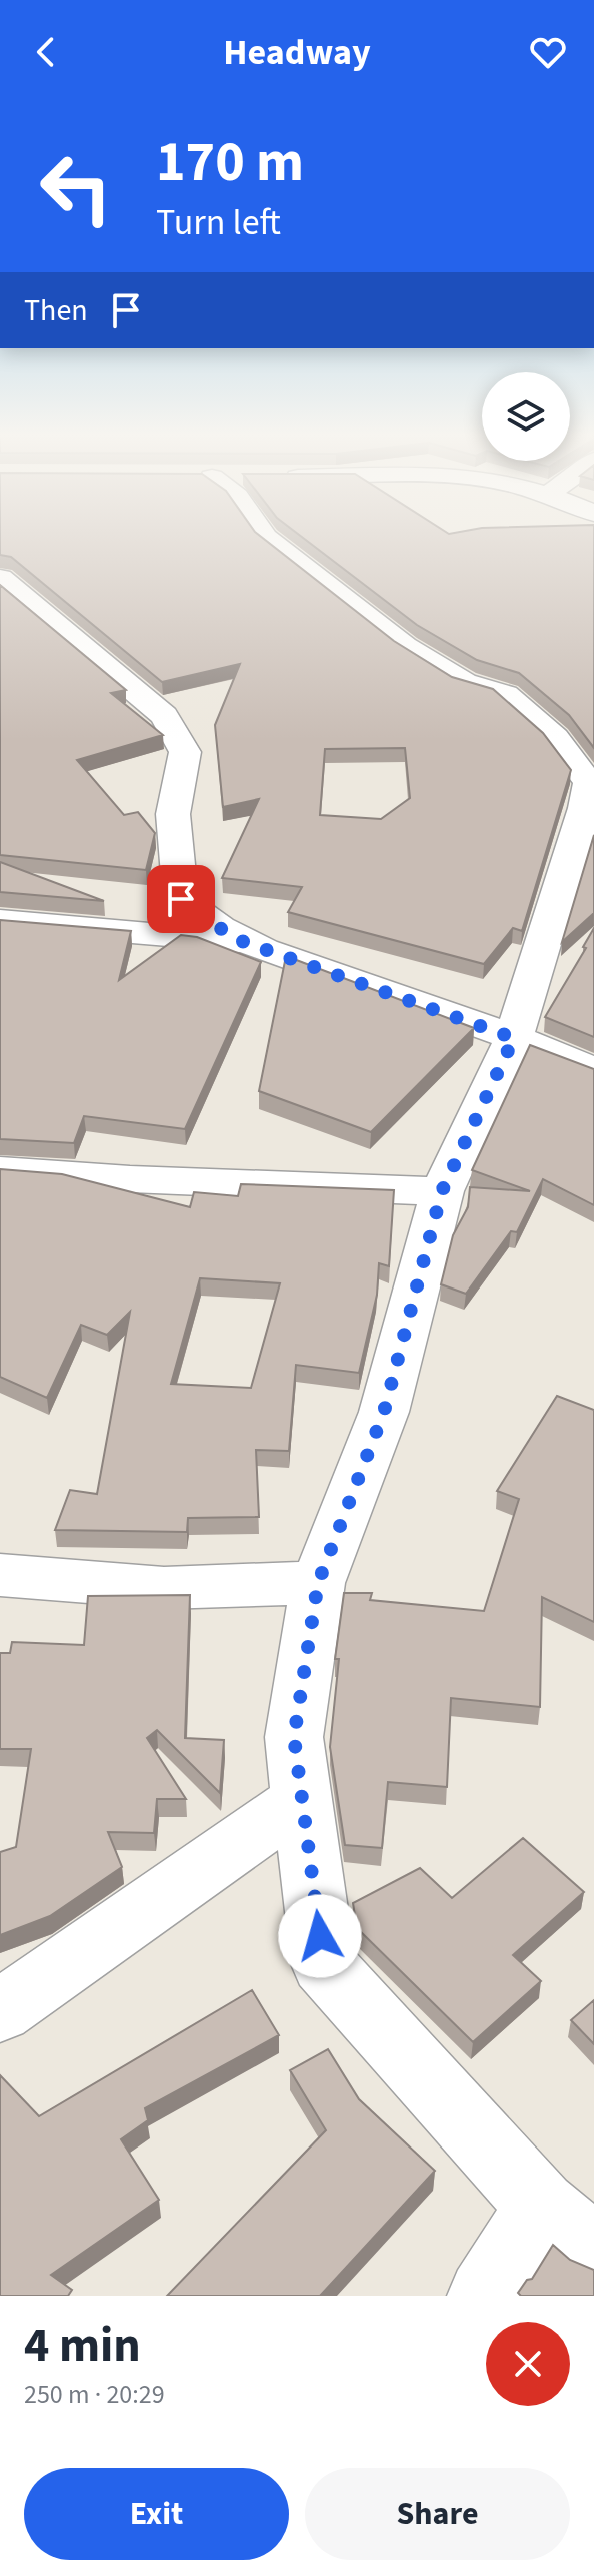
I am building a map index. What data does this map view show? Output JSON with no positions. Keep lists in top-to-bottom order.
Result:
{
  "page": {
    "header": "Headway",
    "turn": ["170 m", "Turn left"],
    "then": "Then",
    "heading": ["4 min", "250 m · 20:29"],
    "buttons": ["Exit", "Share"]
  }
}
